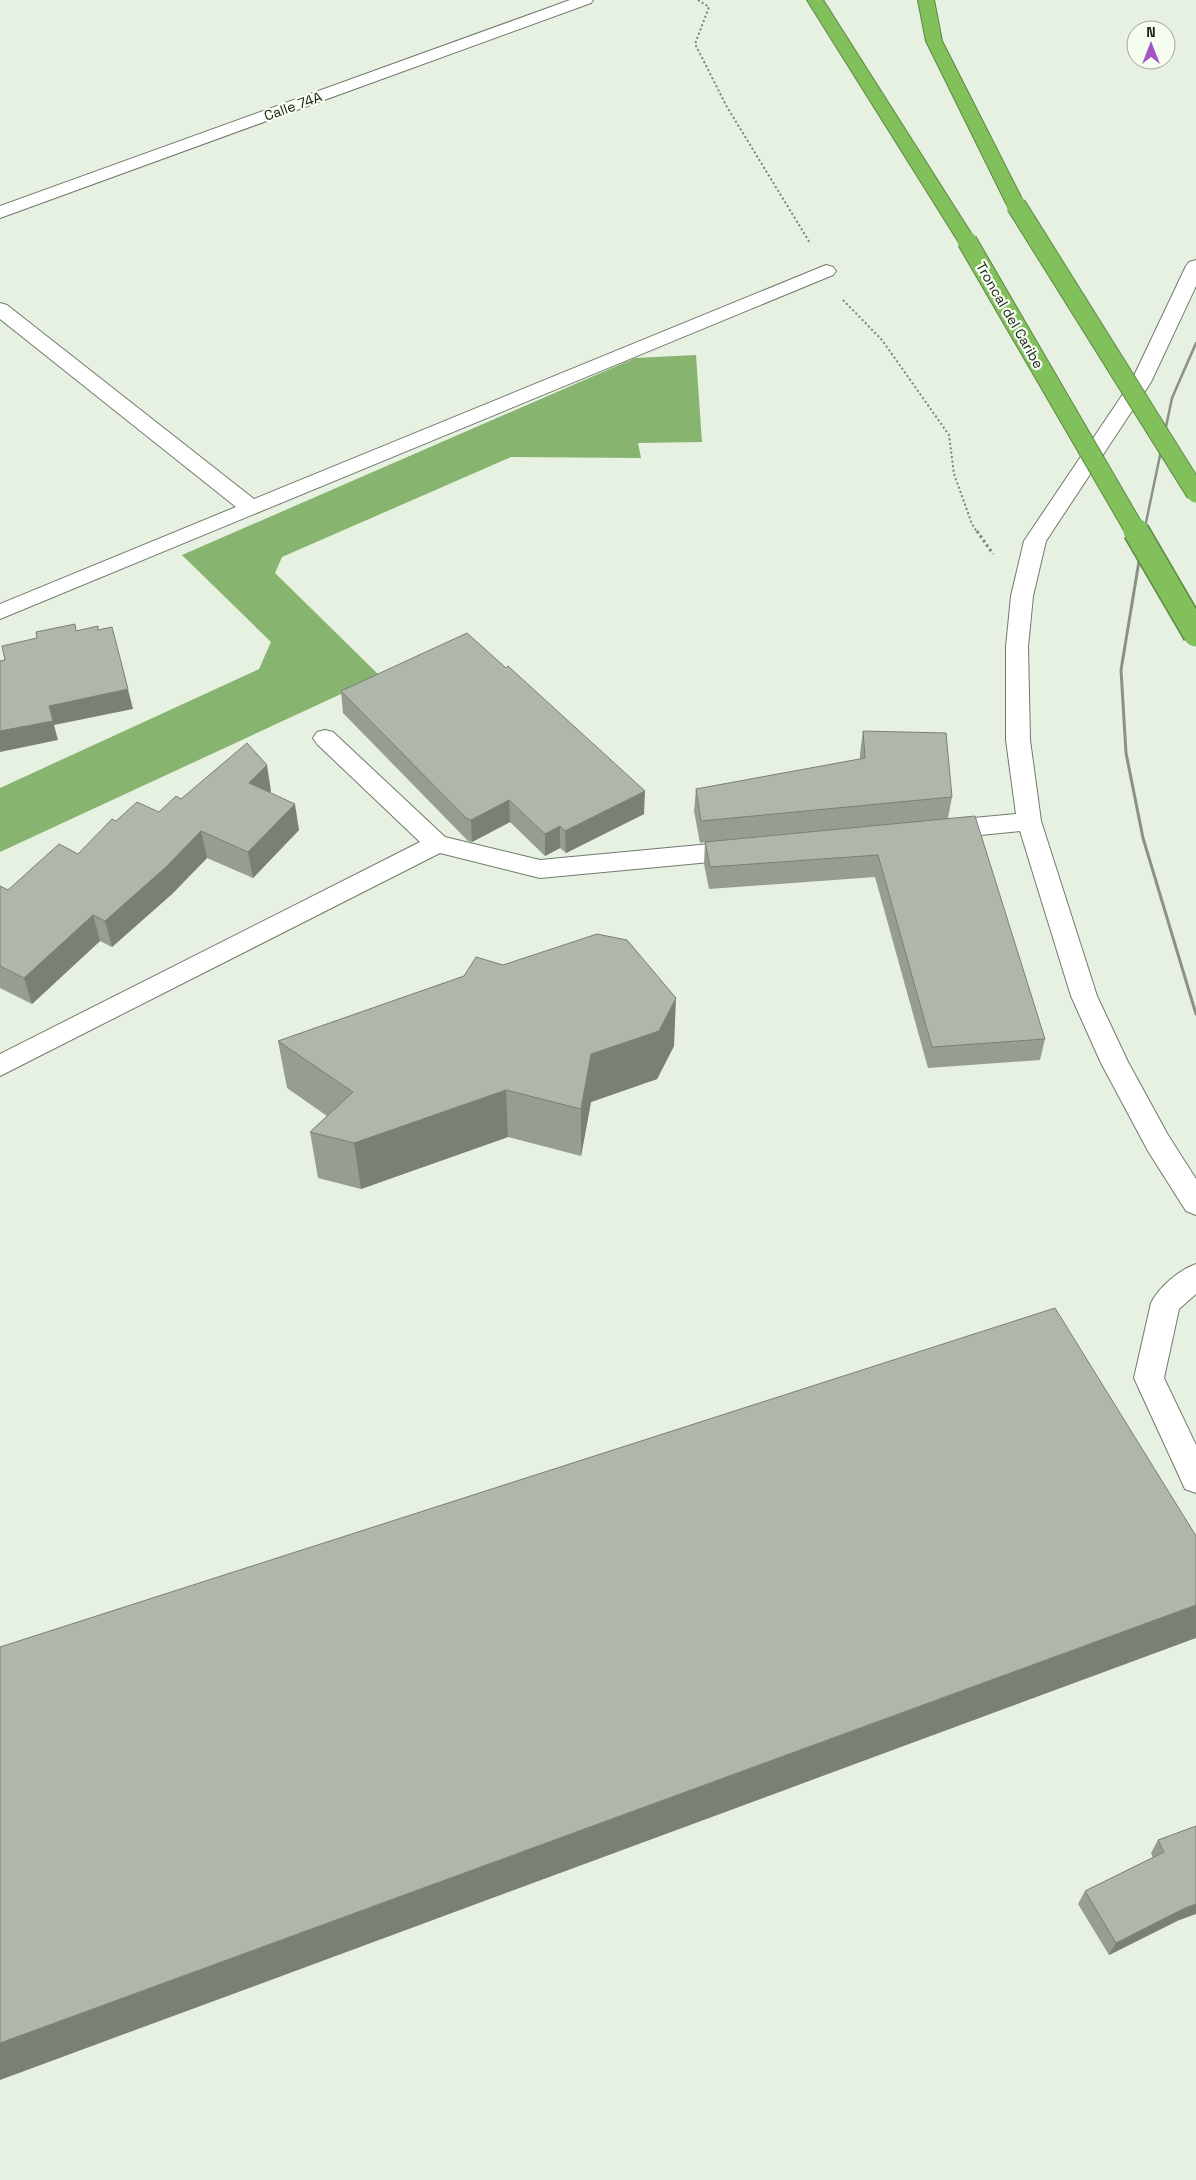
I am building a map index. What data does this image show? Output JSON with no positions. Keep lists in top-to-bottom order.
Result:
{
  "streets": {
    "highway": ["Troncal del Caribe"],
    "street": ["Calle 74A"]
  },
  "north": "top"
}
